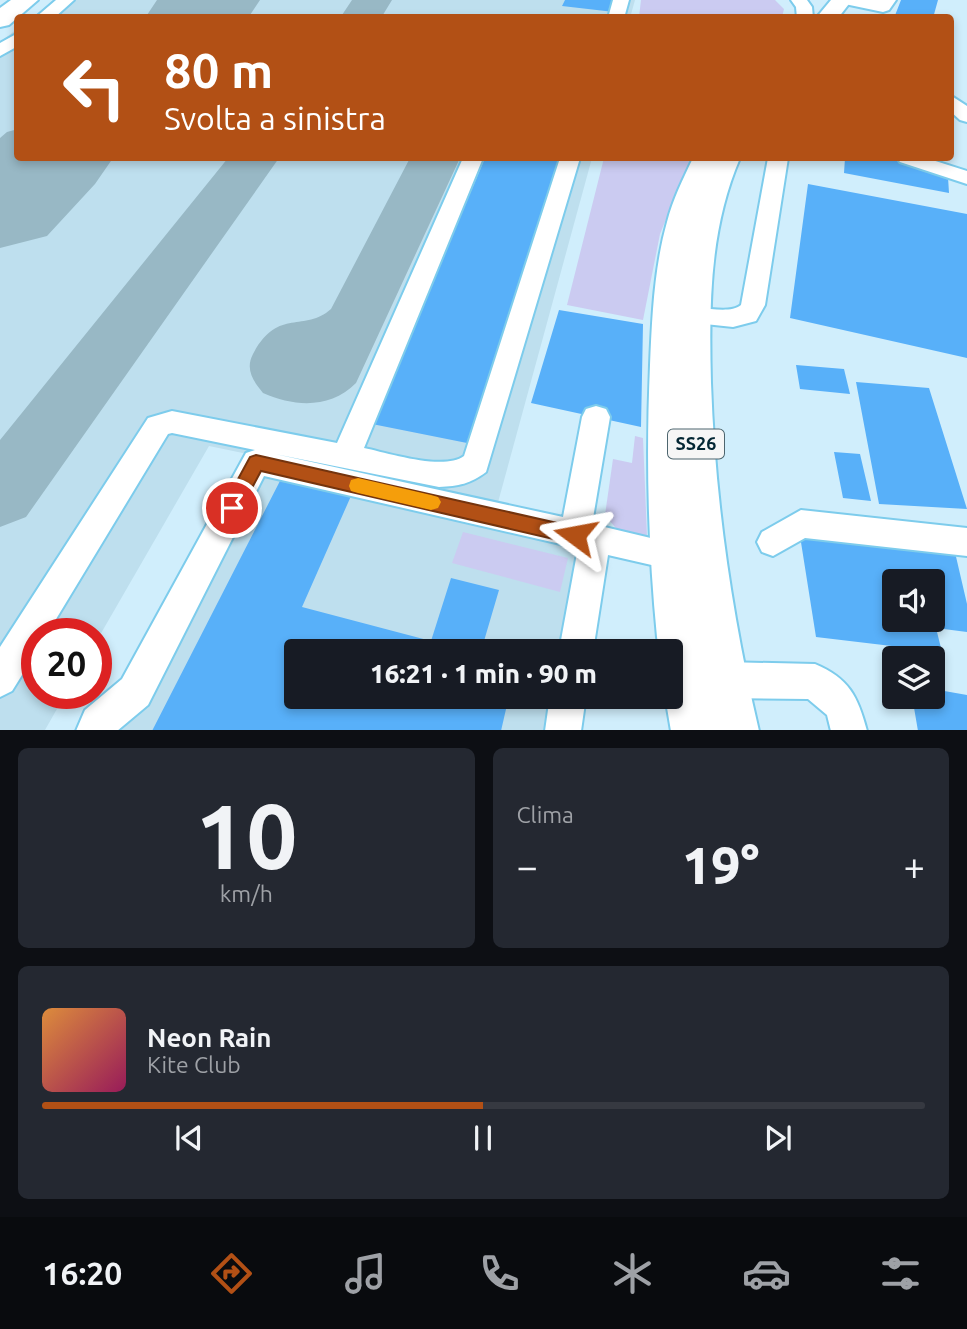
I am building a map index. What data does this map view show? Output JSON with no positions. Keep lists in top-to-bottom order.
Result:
{
  "streets": {
    "main road": ["SS26"]
  },
  "page": {
    "turn": ["80 m", "Svolta a sinistra"],
    "limit": "20",
    "trip": "16:21 · 1 min · 90 m",
    "tile": [
      ["10", "km/h"],
      "Clima"
    ],
    "heat": ["−", "19°", "+"],
    "song": ["Neon Rain", "Kite Club"],
    "tabs": "16:20"
  }
}
